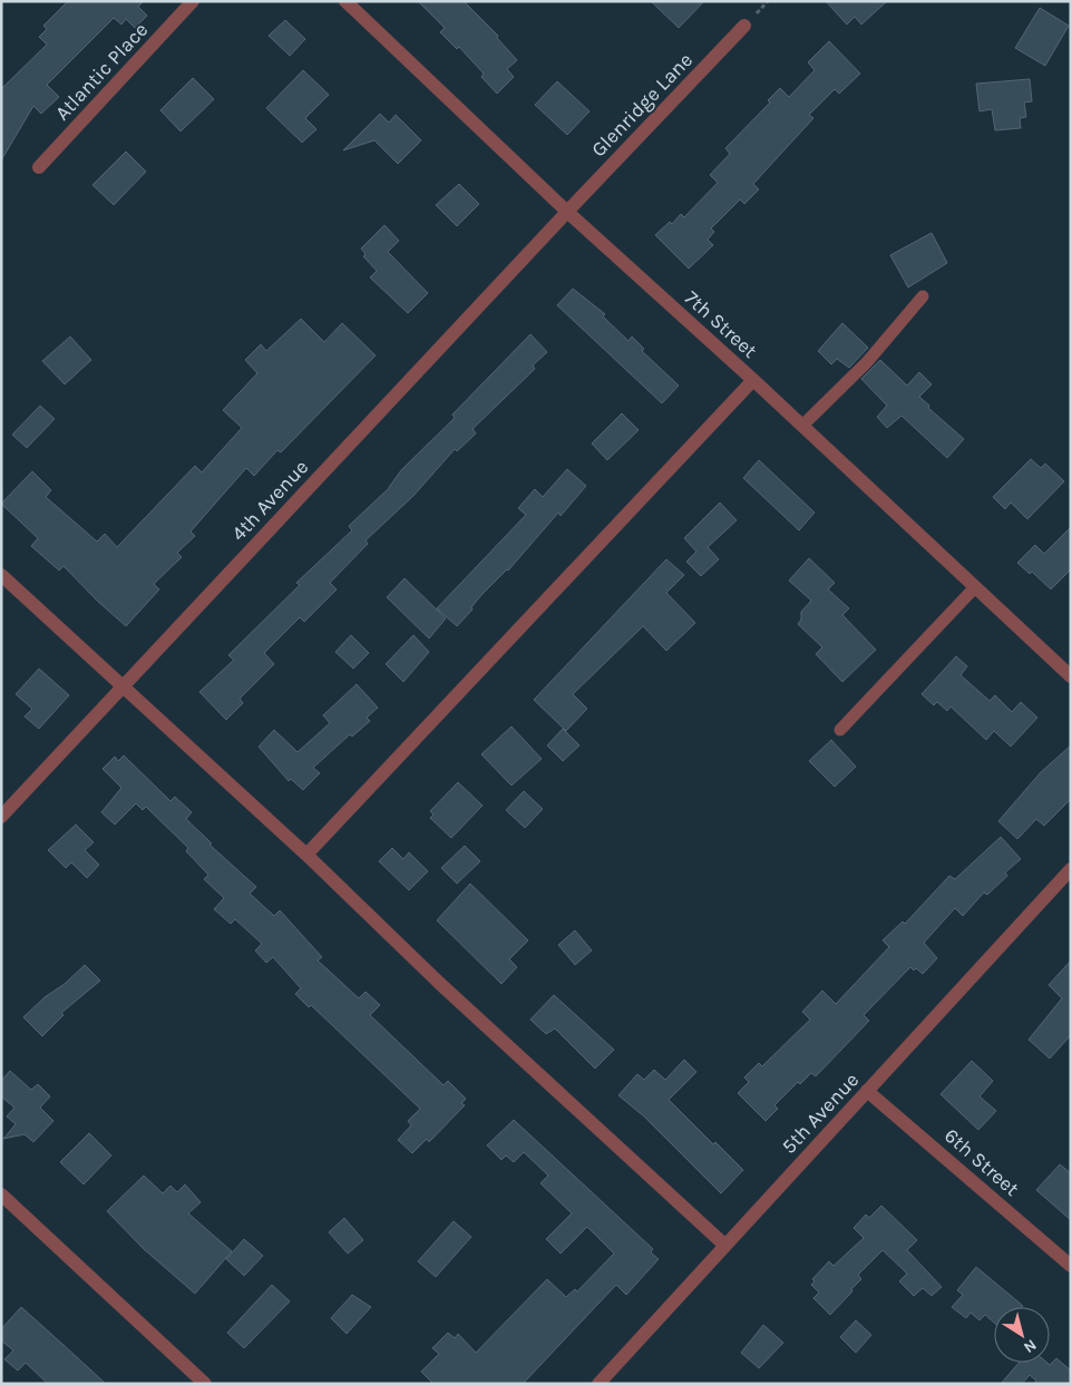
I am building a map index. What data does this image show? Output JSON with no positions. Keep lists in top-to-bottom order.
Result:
{
  "streets": {
    "street": [
      "Atlantic Place",
      "Glenridge Lane",
      "7th Street",
      "4th Avenue",
      "5th Avenue",
      "6th Street"
    ]
  },
  "crossings": [
    ["Glenridge Lane", "7th Street"],
    ["Glenridge Lane", "4th Avenue"],
    ["7th Street", "4th Avenue"],
    ["5th Avenue", "6th Street"]
  ],
  "north": "bottom right"
}
